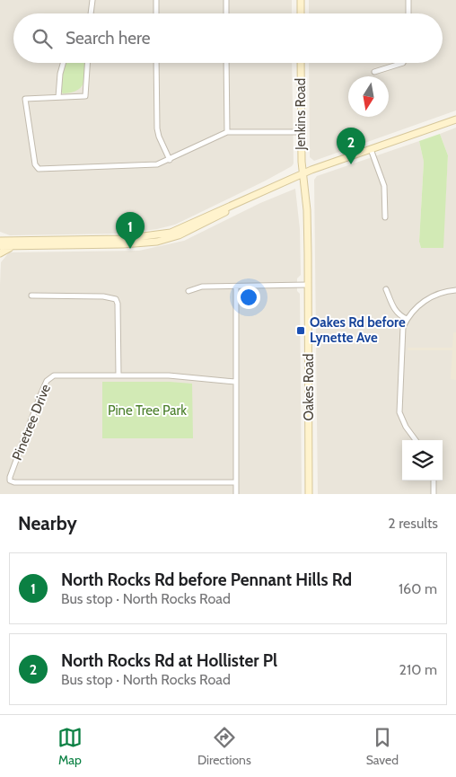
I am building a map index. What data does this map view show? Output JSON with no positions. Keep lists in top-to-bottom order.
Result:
{
  "streets": {
    "main road": ["Jenkins Road", "Oakes Road"],
    "street": ["Pinetree Drive"]
  },
  "crossings": [
    ["Jenkins Road", "Oakes Road"]
  ],
  "parks": ["Pine Tree Park"],
  "places": {
    "transit": ["Oakes Rd before Lynette Ave"]
  },
  "north": "bottom",
  "page": {
    "search": "Search here",
    "pins": ["2", "1"],
    "heading": ["Nearby", "2 results"],
    "list": [
      {
        "mark": "1",
        "name": "North Rocks Rd before Pennant Hills Rd",
        "note": "Bus stop · North Rocks Road",
        "value": "160 m"
      },
      {
        "mark": "2",
        "name": "North Rocks Rd at Hollister Pl",
        "note": "Bus stop · North Rocks Road",
        "value": "210 m"
      }
    ],
    "nav": ["Map", "Directions", "Saved"]
  }
}
